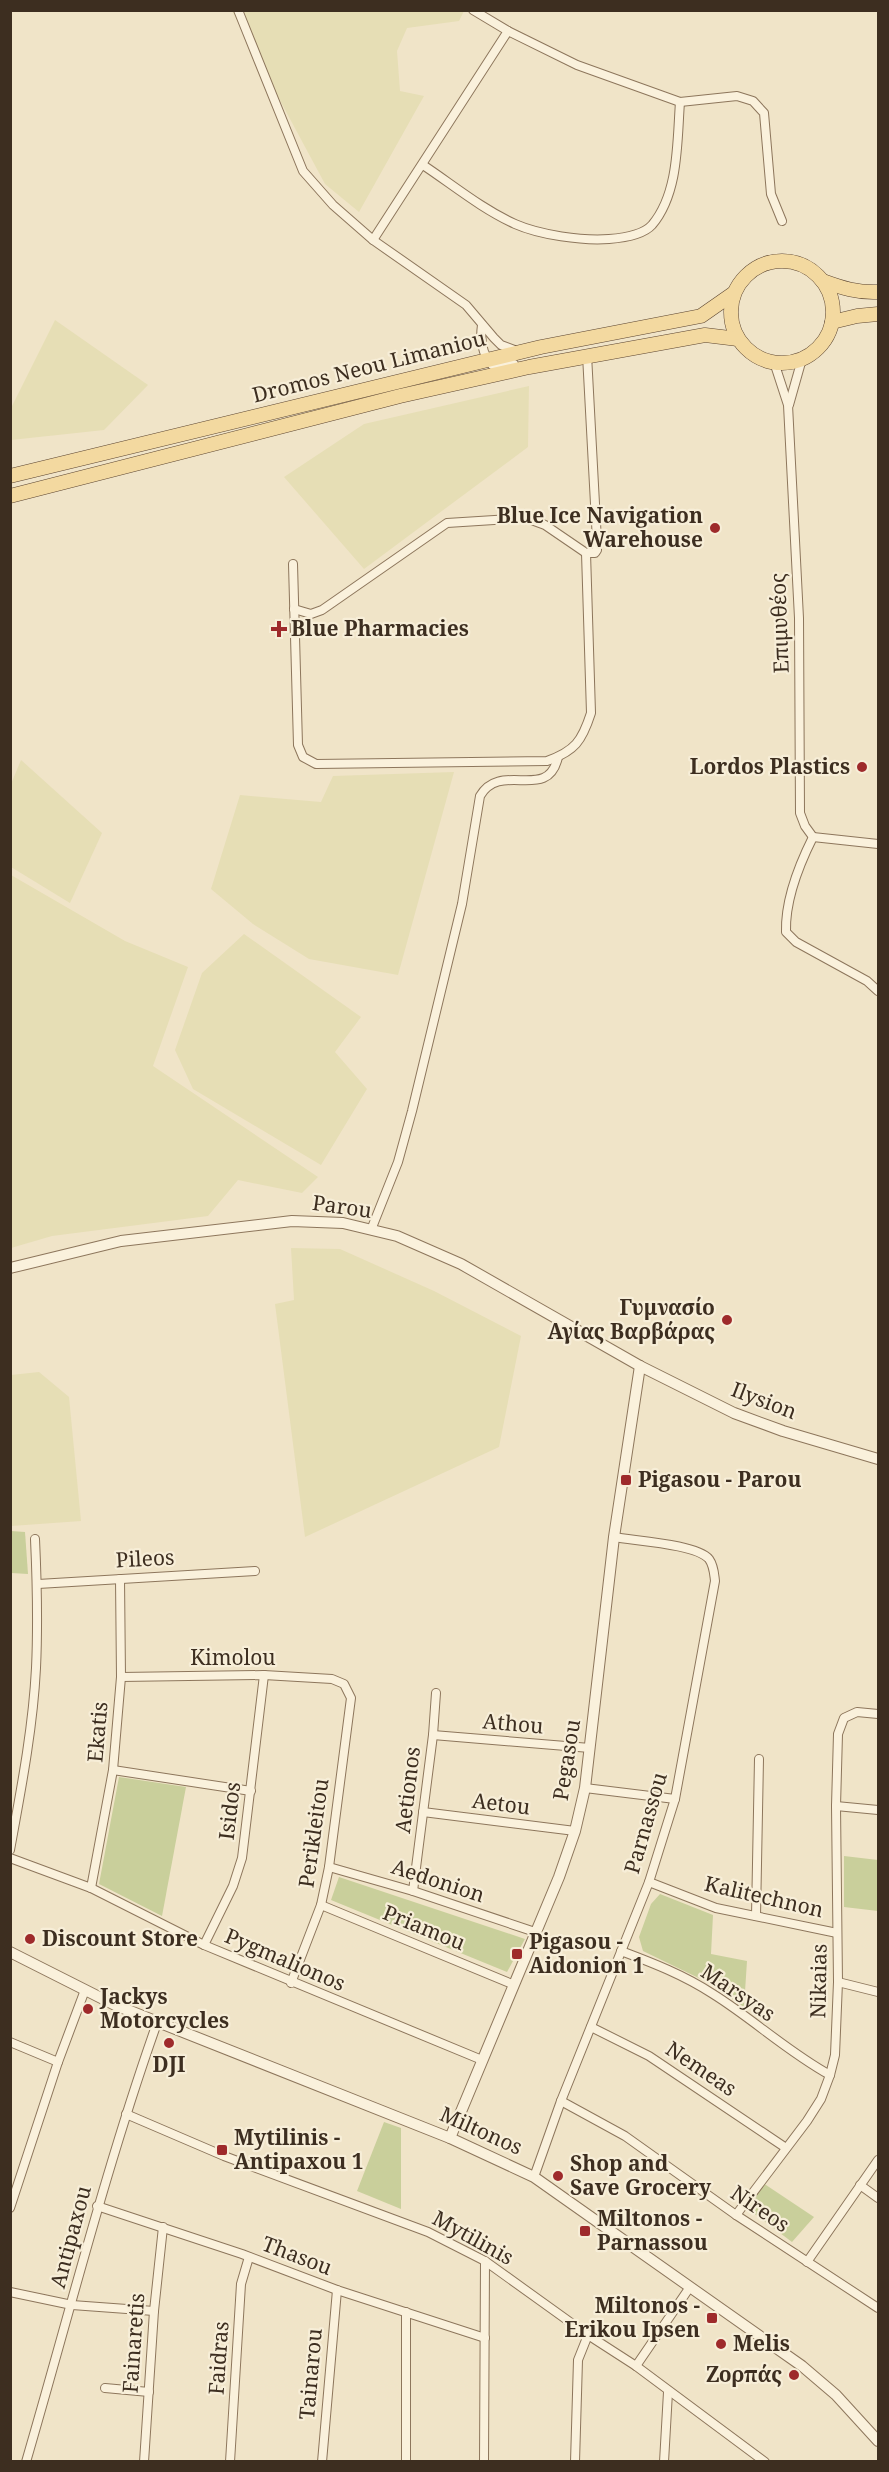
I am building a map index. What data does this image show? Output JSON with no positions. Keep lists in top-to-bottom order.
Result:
{
  "streets": {
    "main road": ["Dromos Neou Limaniou"],
    "street": [
      "Επιμυθέος",
      "Parou",
      "Ilysion",
      "Pileos",
      "Kimolou",
      "Athou",
      "Ekatis",
      "Pegasou",
      "Aetionos",
      "Aetou",
      "Isidos",
      "Parnassou",
      "Perikleitou",
      "Aedonion",
      "Kalitechnon",
      "Priamou",
      "Pygmalionos",
      "Nikaias",
      "Marsyas",
      "Nemeas",
      "Miltonos",
      "Nireos",
      "Antipaxou",
      "Mytilinis",
      "Thasou",
      "Fainaretis",
      "Faidras",
      "Tainarou"
    ]
  },
  "crossings": [
    ["Parou", "Ilysion"],
    ["Parou", "Pegasou"],
    ["Ilysion", "Pegasou"],
    ["Pileos", "Ekatis"],
    ["Kimolou", "Ekatis"],
    ["Kimolou", "Isidos"],
    ["Kimolou", "Perikleitou"],
    ["Athou", "Pegasou"],
    ["Athou", "Aetionos"],
    ["Ekatis", "Pygmalionos"],
    ["Pegasou", "Aetou"],
    ["Pegasou", "Parnassou"],
    ["Pegasou", "Aedonion"],
    ["Pegasou", "Priamou"],
    ["Pegasou", "Pygmalionos"],
    ["Pegasou", "Miltonos"],
    ["Aetionos", "Aetou"],
    ["Aetionos", "Aedonion"],
    ["Isidos", "Pygmalionos"],
    ["Parnassou", "Kalitechnon"],
    ["Parnassou", "Marsyas"],
    ["Parnassou", "Nemeas"],
    ["Parnassou", "Miltonos"],
    ["Parnassou", "Nireos"],
    ["Perikleitou", "Aedonion"],
    ["Perikleitou", "Priamou"],
    ["Perikleitou", "Pygmalionos"],
    ["Kalitechnon", "Nikaias"],
    ["Nikaias", "Marsyas"],
    ["Nikaias", "Nemeas"],
    ["Nikaias", "Nireos"],
    ["Miltonos", "Antipaxou"],
    ["Antipaxou", "Mytilinis"],
    ["Antipaxou", "Thasou"],
    ["Thasou", "Fainaretis"],
    ["Thasou", "Faidras"],
    ["Thasou", "Tainarou"]
  ],
  "places": {
    "other": [
      "Blue Ice Navigation Warehouse",
      "Lordos Plastics",
      "Γυμνασίο Αγίας Βαρβάρας",
      "Discount Store",
      "Jackys Motorcycles",
      "DJI",
      "Shop and Save Grocery",
      "Melis",
      "Ζορπάς"
    ],
    "health": ["Blue Pharmacies"],
    "transit": [
      "Pigasou - Parou",
      "Pigasou - Aidonion 1",
      "Mytilinis - Antipaxou 1",
      "Miltonos - Parnassou",
      "Miltonos - Erikou Ipsen"
    ]
  }
}
